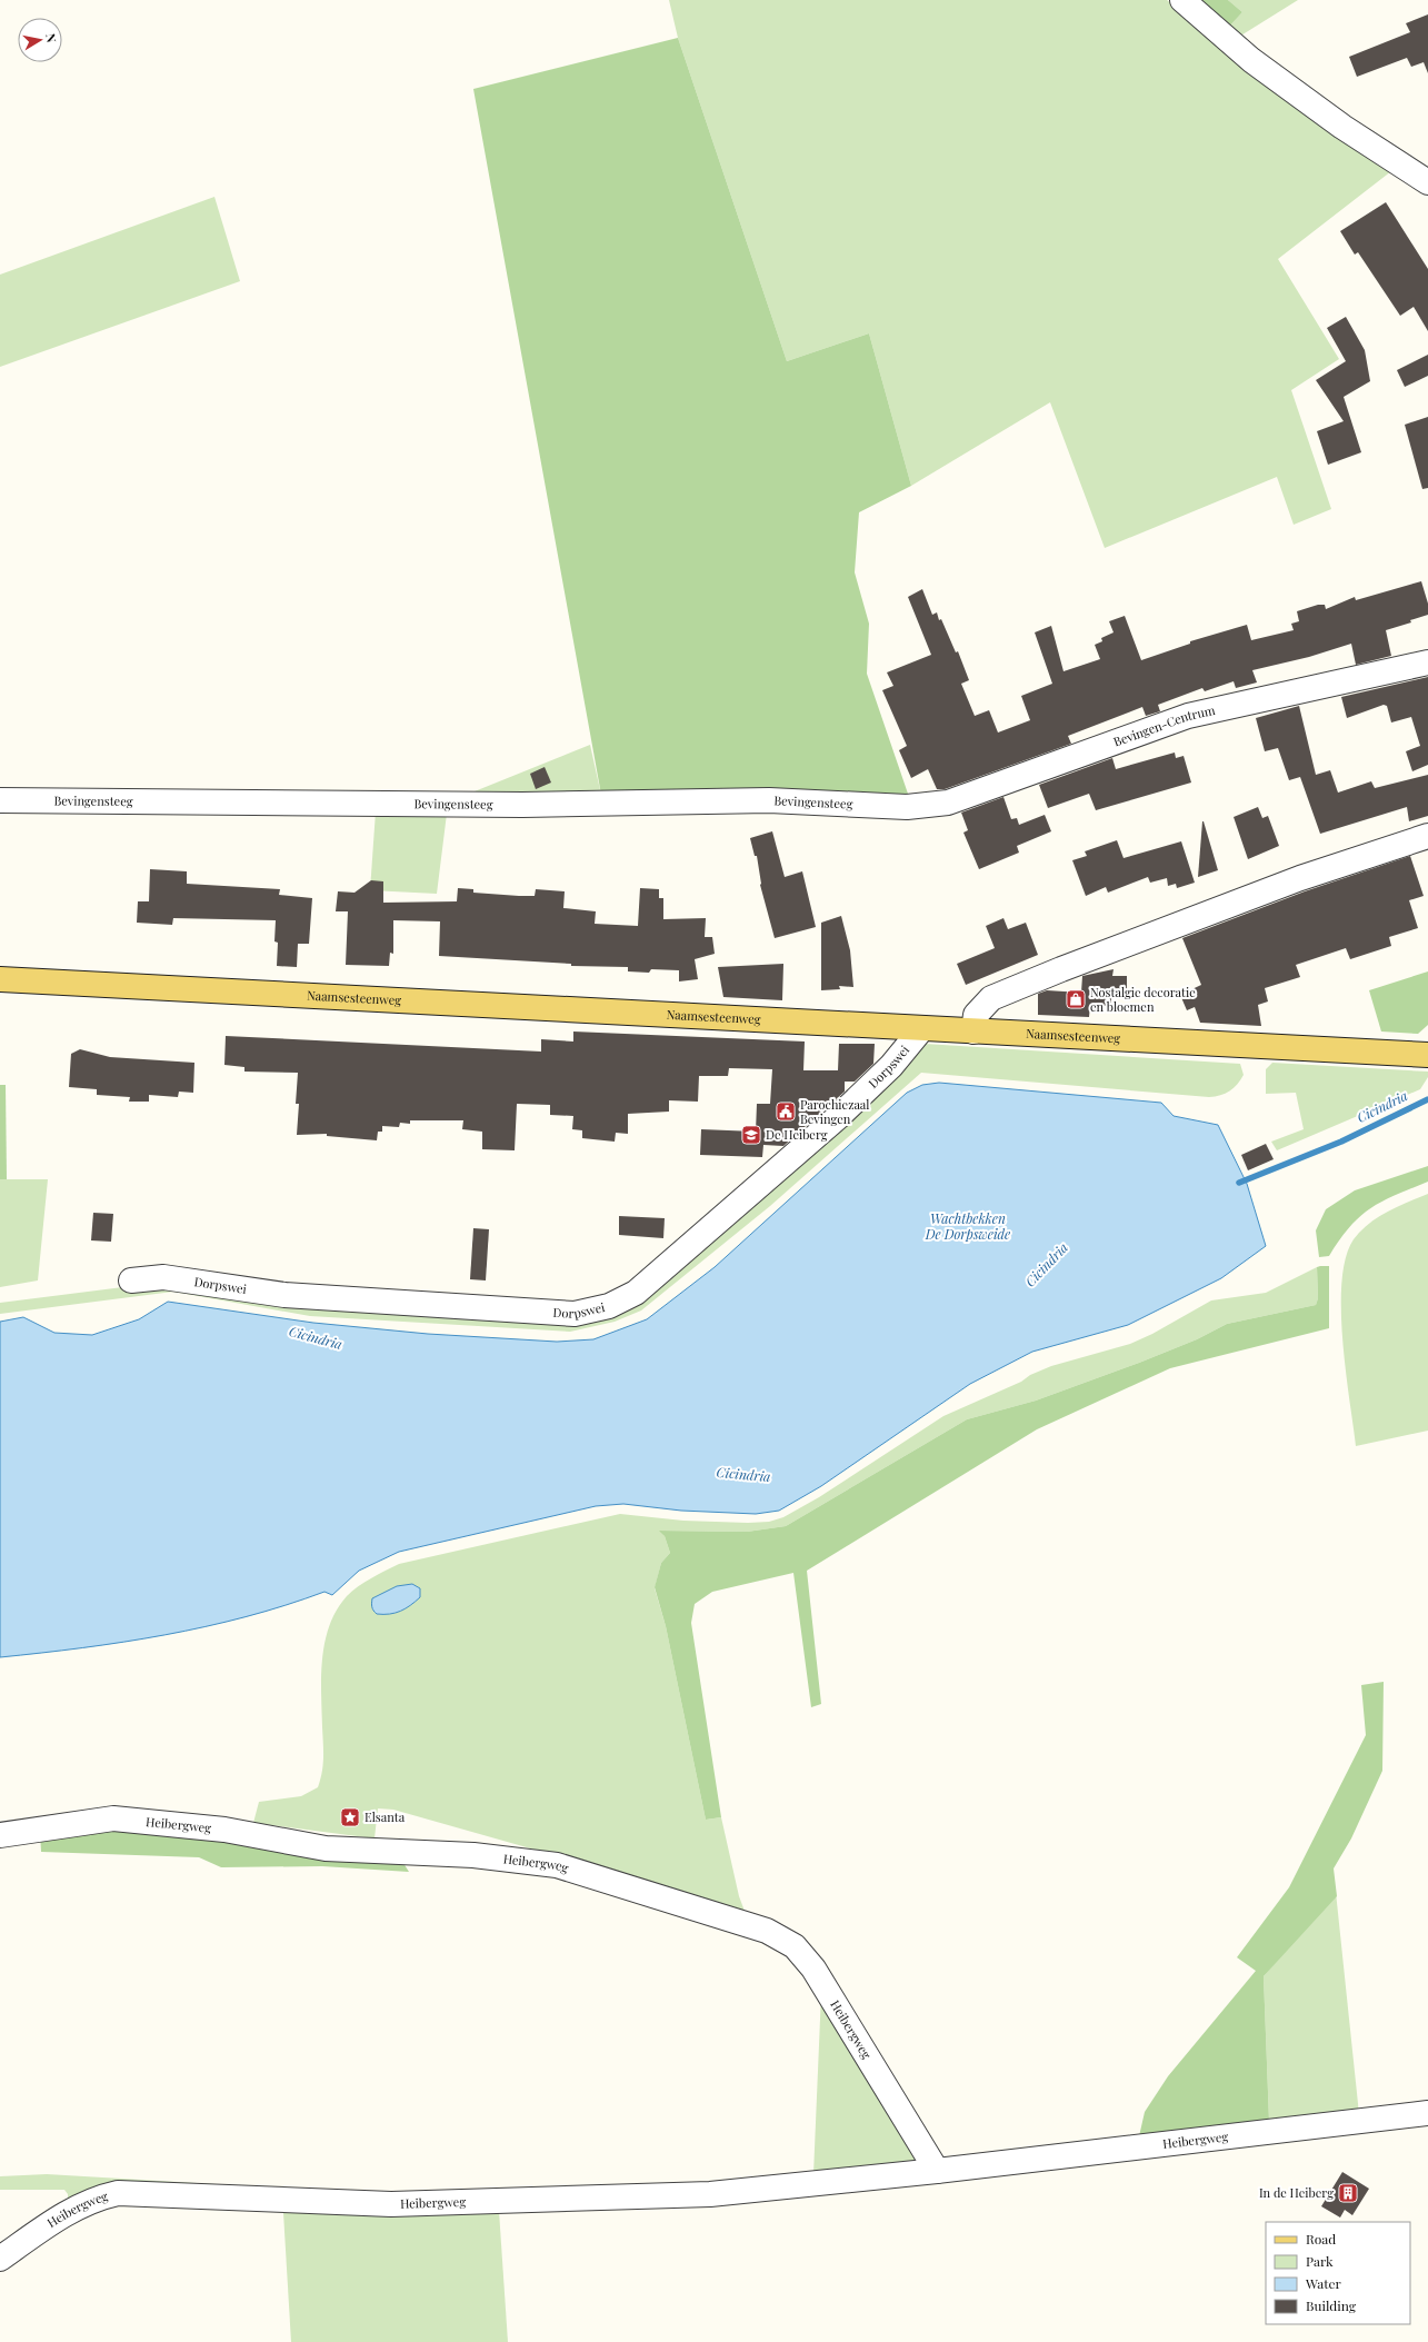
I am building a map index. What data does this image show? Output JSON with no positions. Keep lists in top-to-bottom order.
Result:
{
  "streets": {
    "main road": ["Naamsesteenweg"],
    "street": [
      "Bevingen-Centrum",
      "Bevingensteeg",
      "Dorpswei",
      "Heibergweg"
    ]
  },
  "crossings": [
    ["Bevingen-Centrum", "Bevingensteeg"],
    ["Naamsesteenweg", "Dorpswei"]
  ],
  "water": ["Cicindria", "Wachtbekken De Dorpsweide"],
  "places": {
    "shop": ["Nostalgie decoratie en bloemen"],
    "public building": ["Parochiezaal Bevingen"],
    "school or university": ["De Heiberg"],
    "place": ["Elsanta"],
    "building": ["In de Heiberg"]
  },
  "legend": [
    "Road",
    "Park",
    "Water",
    "Building"
  ],
  "north": "right"
}
